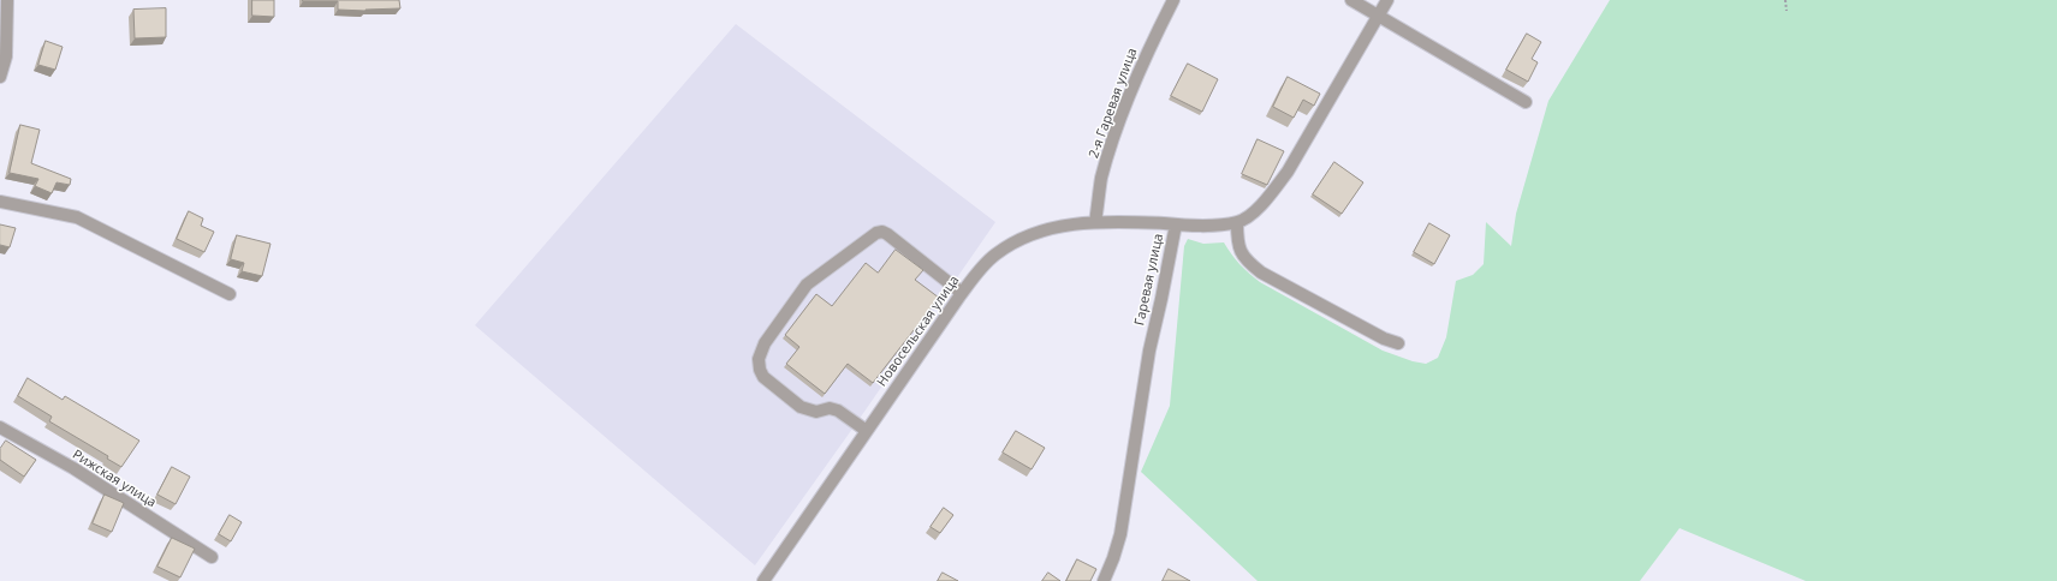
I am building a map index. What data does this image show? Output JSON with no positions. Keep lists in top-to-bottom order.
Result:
{
  "streets": {
    "street": [
      "2-я Гаревая улица",
      "Гаревая улица",
      "Новосельская улица",
      "Рижская улица"
    ]
  },
  "crossings": [
    ["2-я Гаревая улица", "Новосельская улица"],
    ["Гаревая улица", "Новосельская улица"]
  ]
}
